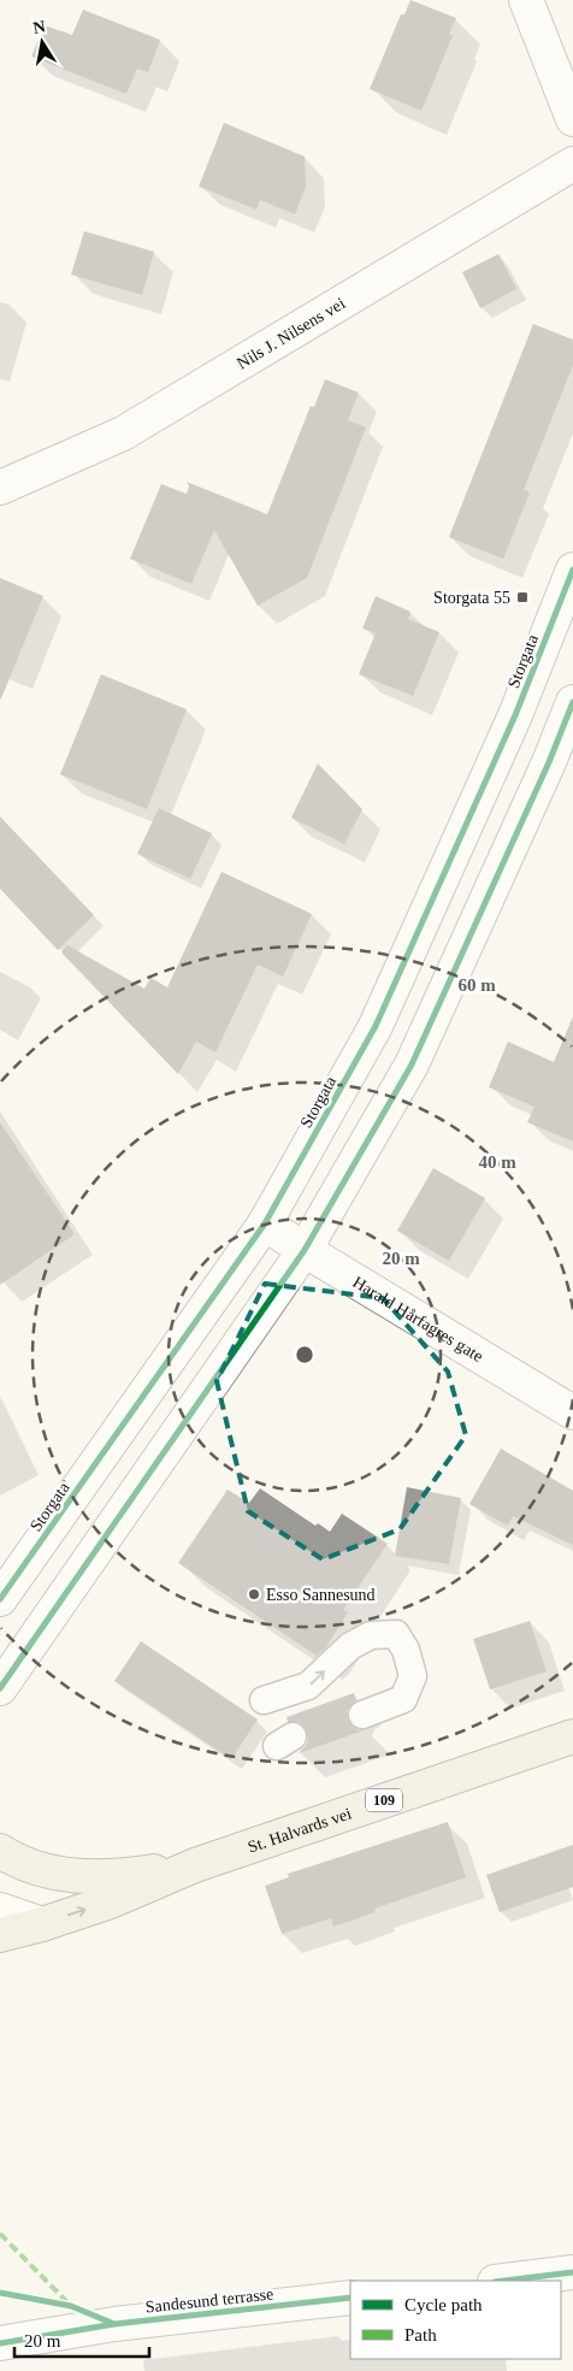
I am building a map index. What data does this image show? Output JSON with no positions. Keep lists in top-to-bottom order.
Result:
{
  "streets": {
    "main road": ["109", "St. Halvards vei"],
    "street": [
      "Nils J. Nilsens vei",
      "Storgata",
      "Harald Hårfagres gate",
      "Sandesund terrasse"
    ]
  },
  "crossings": [
    ["Storgata", "Harald Hårfagres gate"]
  ],
  "places": {
    "transit": ["Storgata 55"],
    "other": ["Esso Sannesund"]
  },
  "legend": ["Cycle path", "Path"],
  "scale_bar": "20 m",
  "north": "top",
  "rings": ["60 m", "40 m", "20 m"]
}
